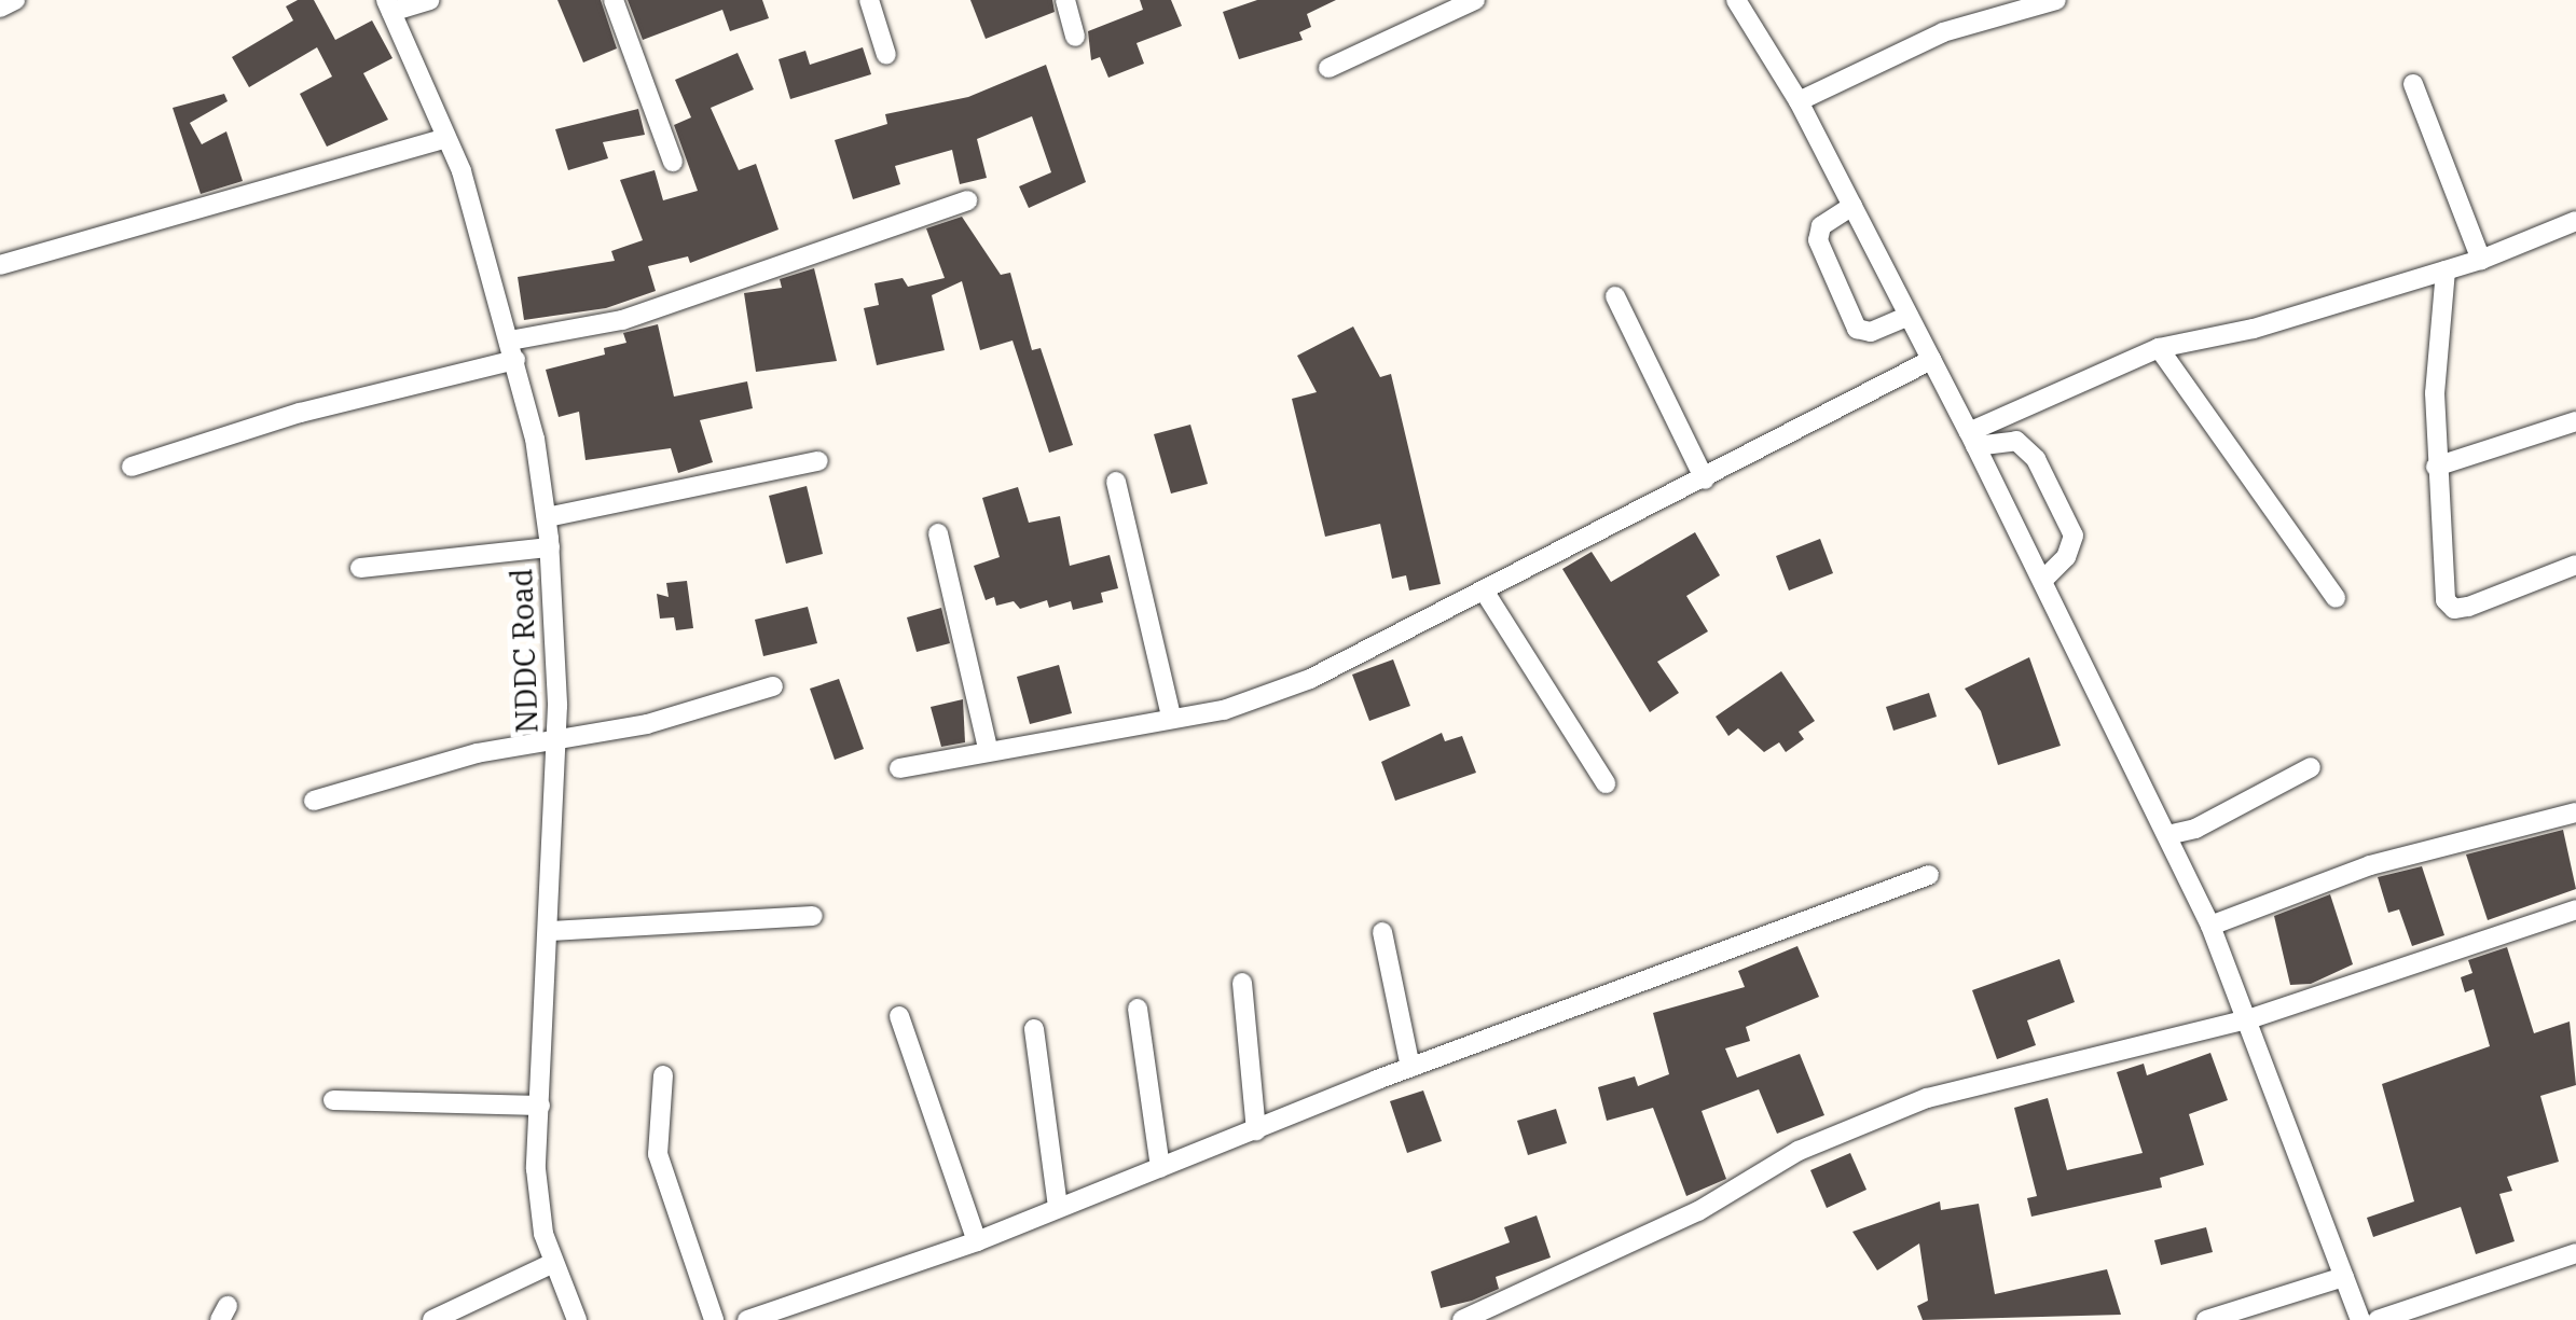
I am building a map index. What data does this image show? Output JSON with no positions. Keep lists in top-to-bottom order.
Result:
{
  "streets": {
    "street": ["NDDC Road"]
  }
}
